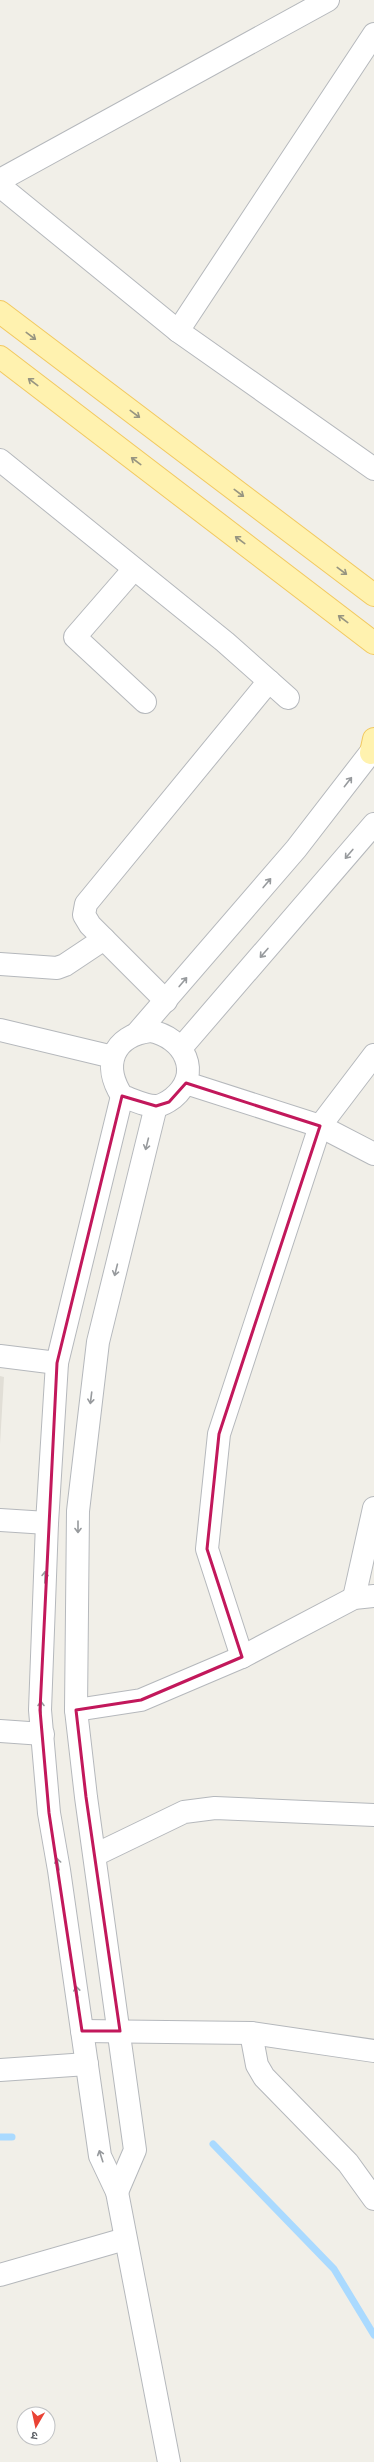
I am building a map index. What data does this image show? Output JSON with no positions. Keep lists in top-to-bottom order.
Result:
{
  "north": "bottom"
}
